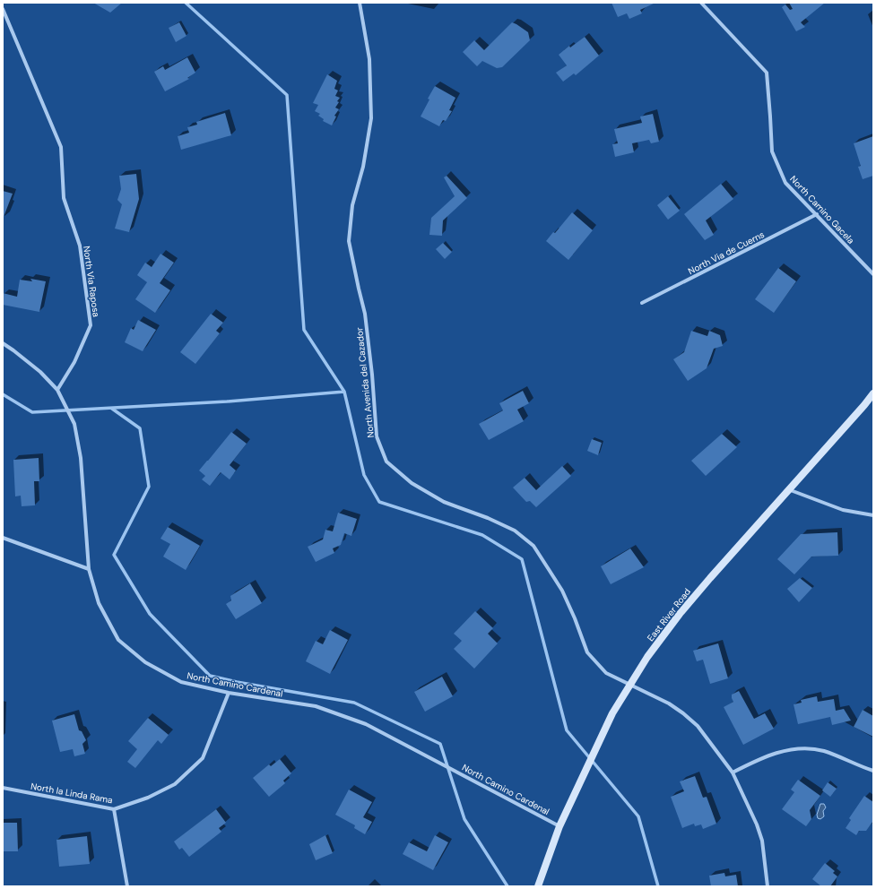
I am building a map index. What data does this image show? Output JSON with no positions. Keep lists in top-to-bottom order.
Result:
{
  "streets": {
    "street": [
      "North Camino Gacela",
      "North Via de Cuerns",
      "North Via Raposa",
      "North Avenida del Cazador",
      "East River Road",
      "North Camino Cardenal",
      "North la Linda Rama"
    ]
  },
  "crossings": [
    ["North Camino Gacela", "North Via de Cuerns"],
    ["North Via Raposa", "North Camino Cardenal"],
    ["North Avenida del Cazador", "East River Road"],
    ["East River Road", "North Camino Cardenal"],
    ["North Camino Cardenal", "North la Linda Rama"]
  ]
}
